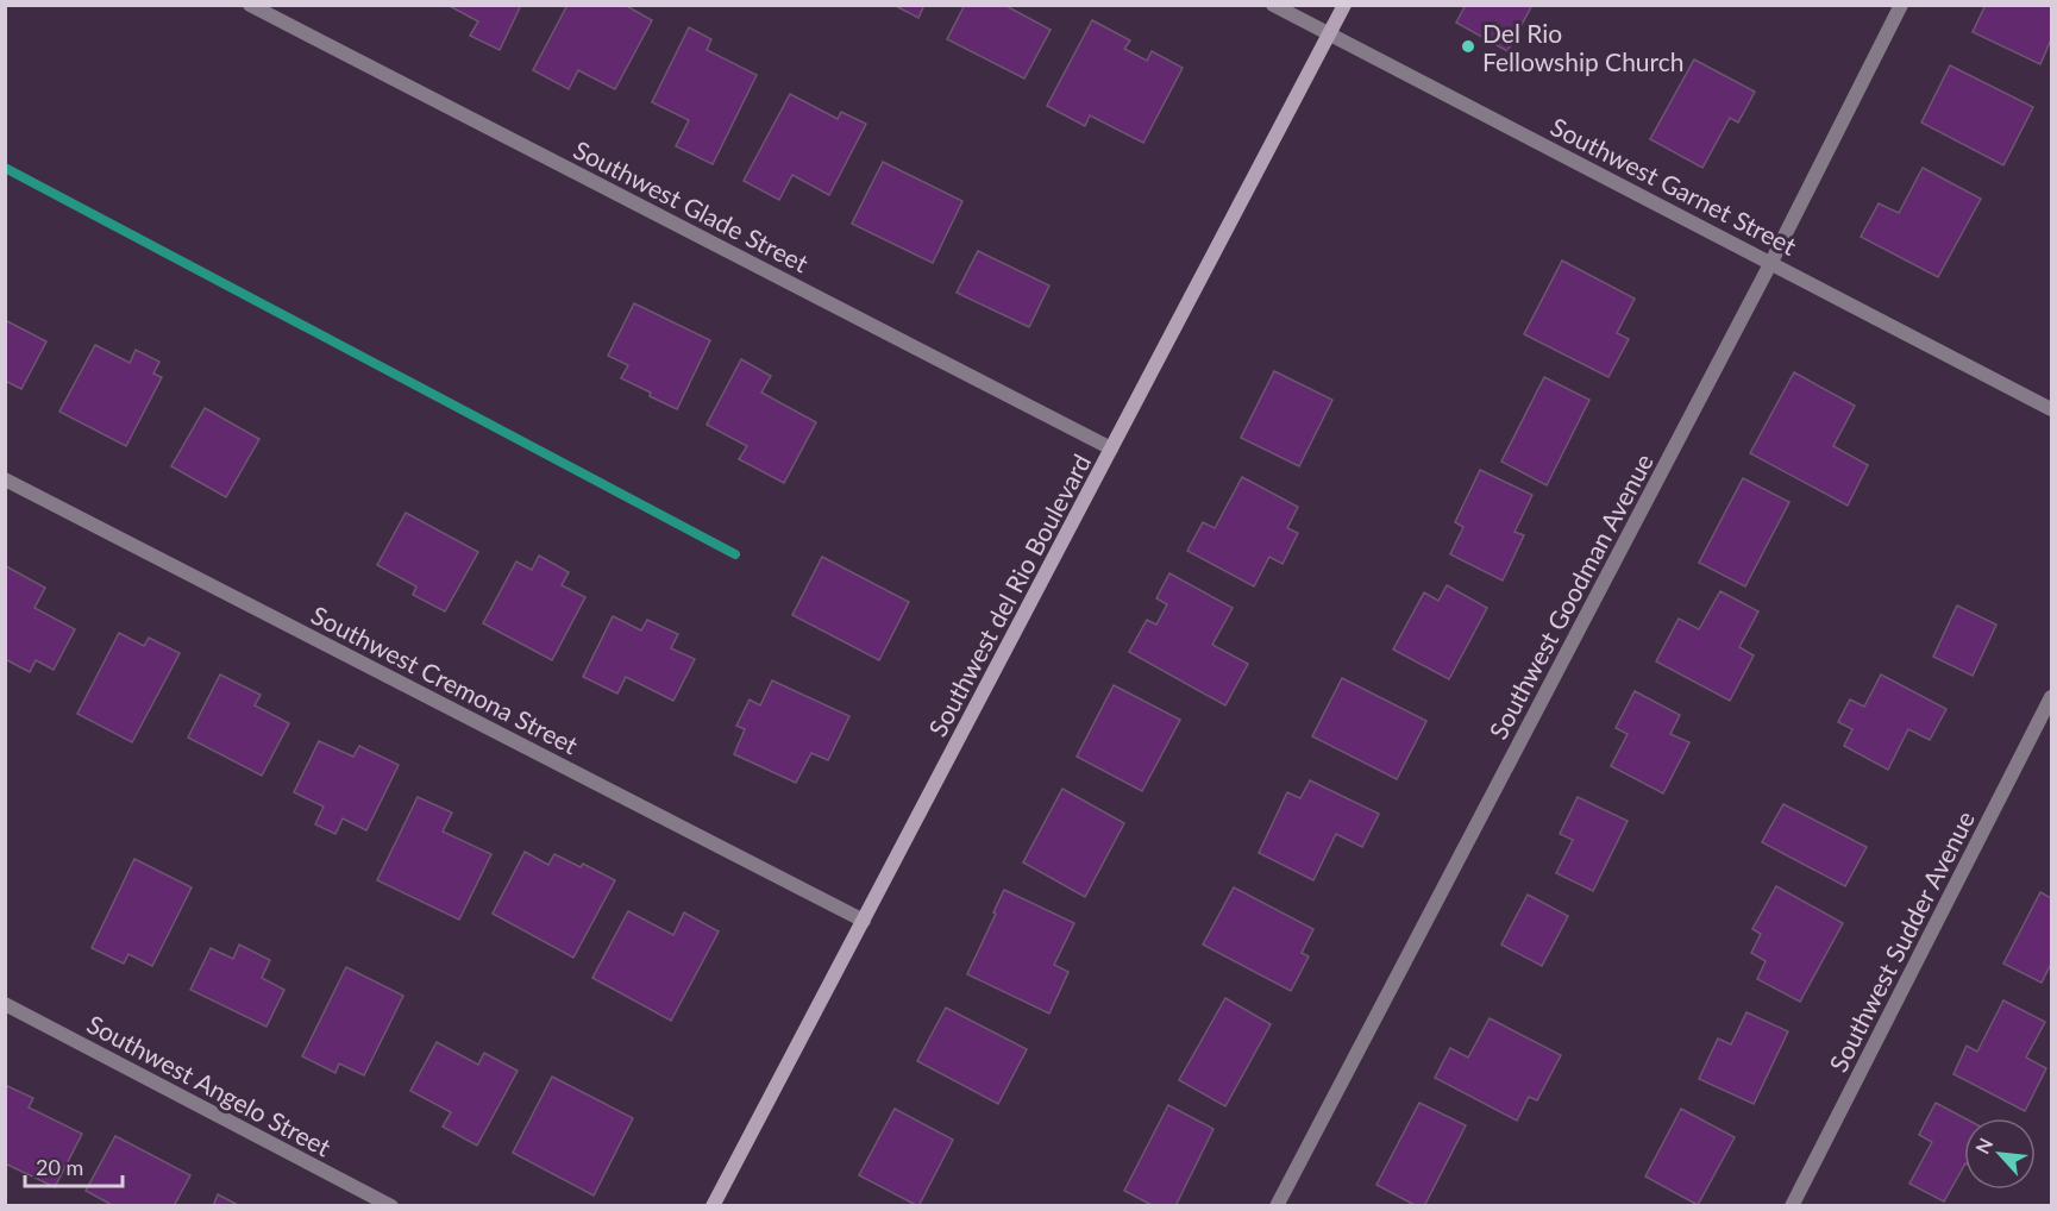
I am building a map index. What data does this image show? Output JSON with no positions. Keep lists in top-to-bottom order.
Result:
{
  "streets": {
    "street": [
      "Southwest Garnet Street",
      "Southwest Glade Street",
      "Southwest del Rio Boulevard",
      "Southwest Goodman Avenue",
      "Southwest Cremona Street",
      "Southwest Sudder Avenue",
      "Southwest Angelo Street"
    ]
  },
  "crossings": [
    ["Southwest Garnet Street", "Southwest del Rio Boulevard"],
    ["Southwest Garnet Street", "Southwest Goodman Avenue"],
    ["Southwest Glade Street", "Southwest del Rio Boulevard"],
    ["Southwest del Rio Boulevard", "Southwest Cremona Street"]
  ],
  "places": ["Del Rio Fellowship Church"],
  "scale_bar": "20 m",
  "north": "top left"
}
